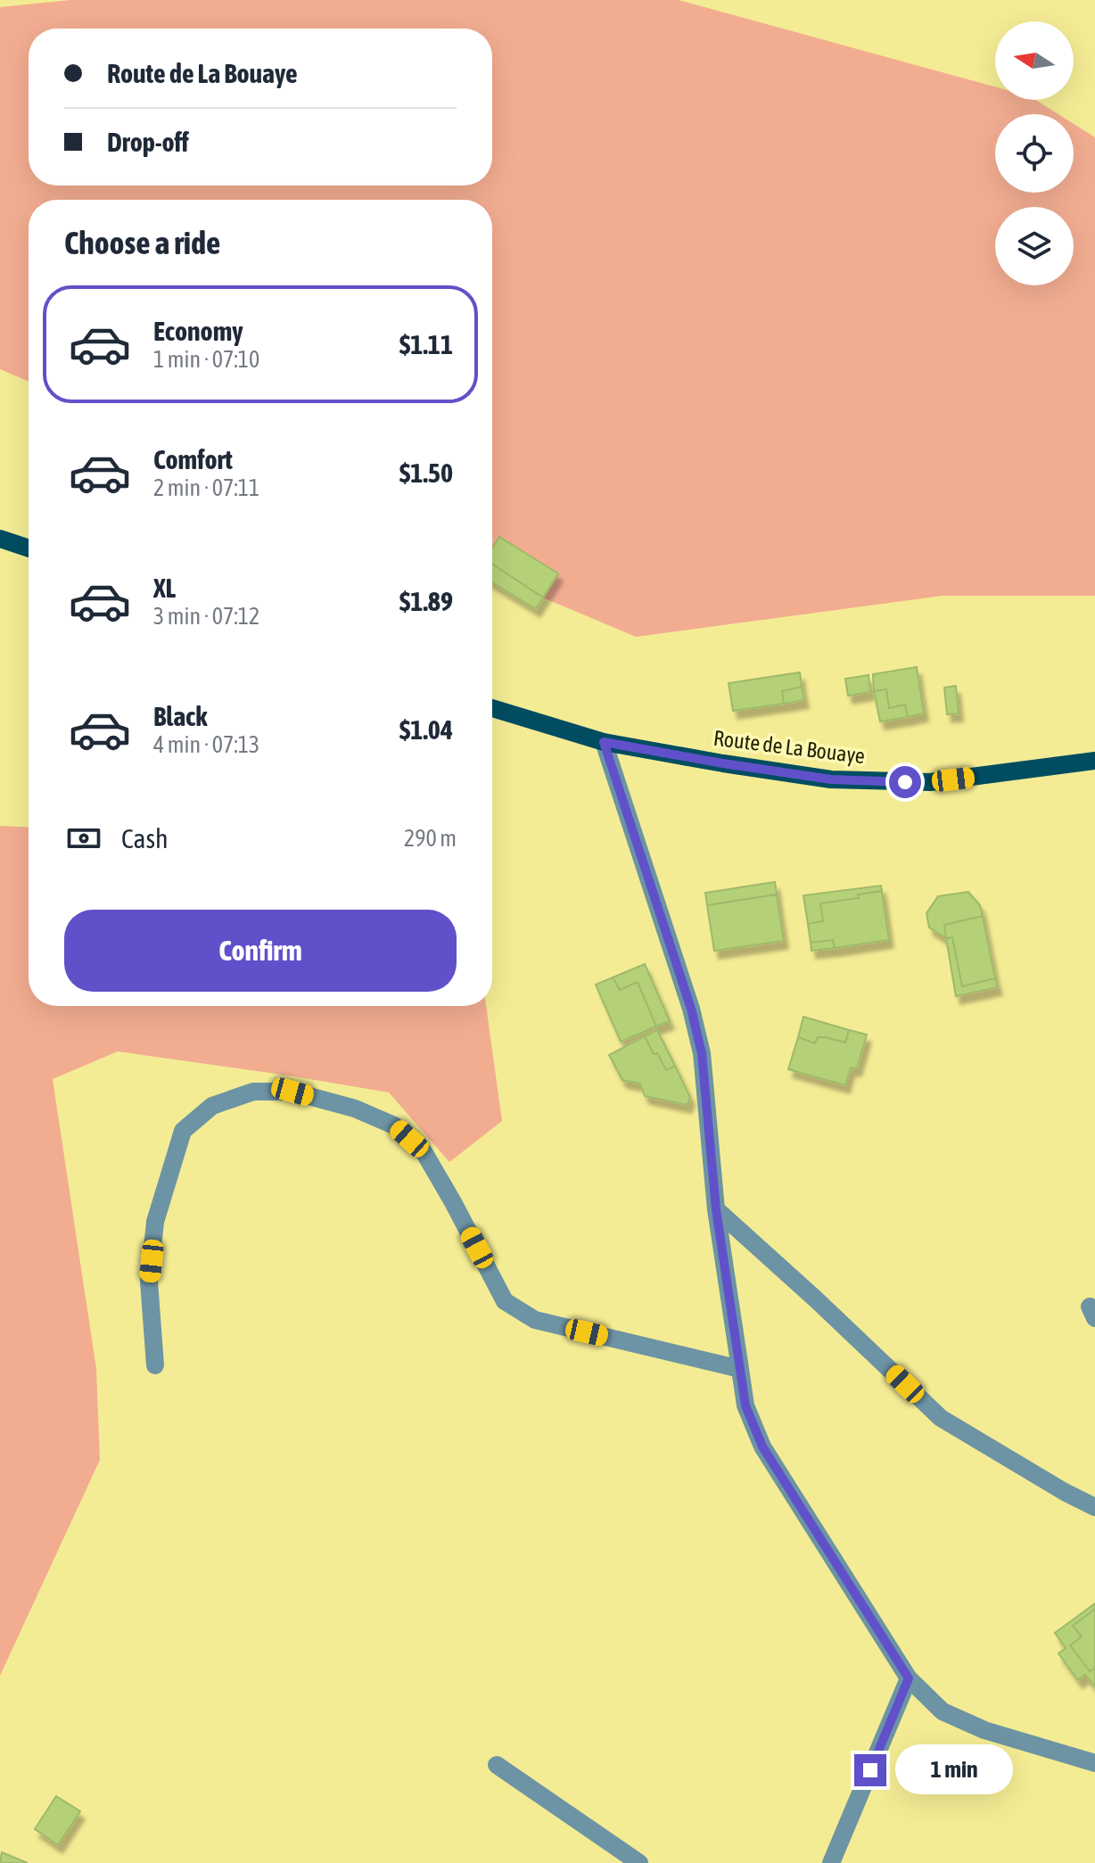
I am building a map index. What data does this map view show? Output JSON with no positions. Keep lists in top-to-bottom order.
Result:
{
  "streets": {
    "main road": ["Route de La Bouaye"]
  },
  "north": "left",
  "page": {
    "banner": ["Route de La Bouaye", "Drop-off"],
    "heading": "Choose a ride",
    "list": [
      {
        "name": "Economy",
        "note": "1 min · 07:10",
        "value": "$1.11"
      },
      {
        "name": "Comfort",
        "note": "2 min · 07:11",
        "value": "$1.50"
      },
      {
        "name": "XL",
        "note": "3 min · 07:12",
        "value": "$1.89"
      },
      {
        "name": "Black",
        "note": "4 min · 07:13",
        "value": "$1.04"
      }
    ],
    "pay": ["Cash", "290 m"],
    "buttons": "Confirm",
    "bubble": "1 min"
  }
}
